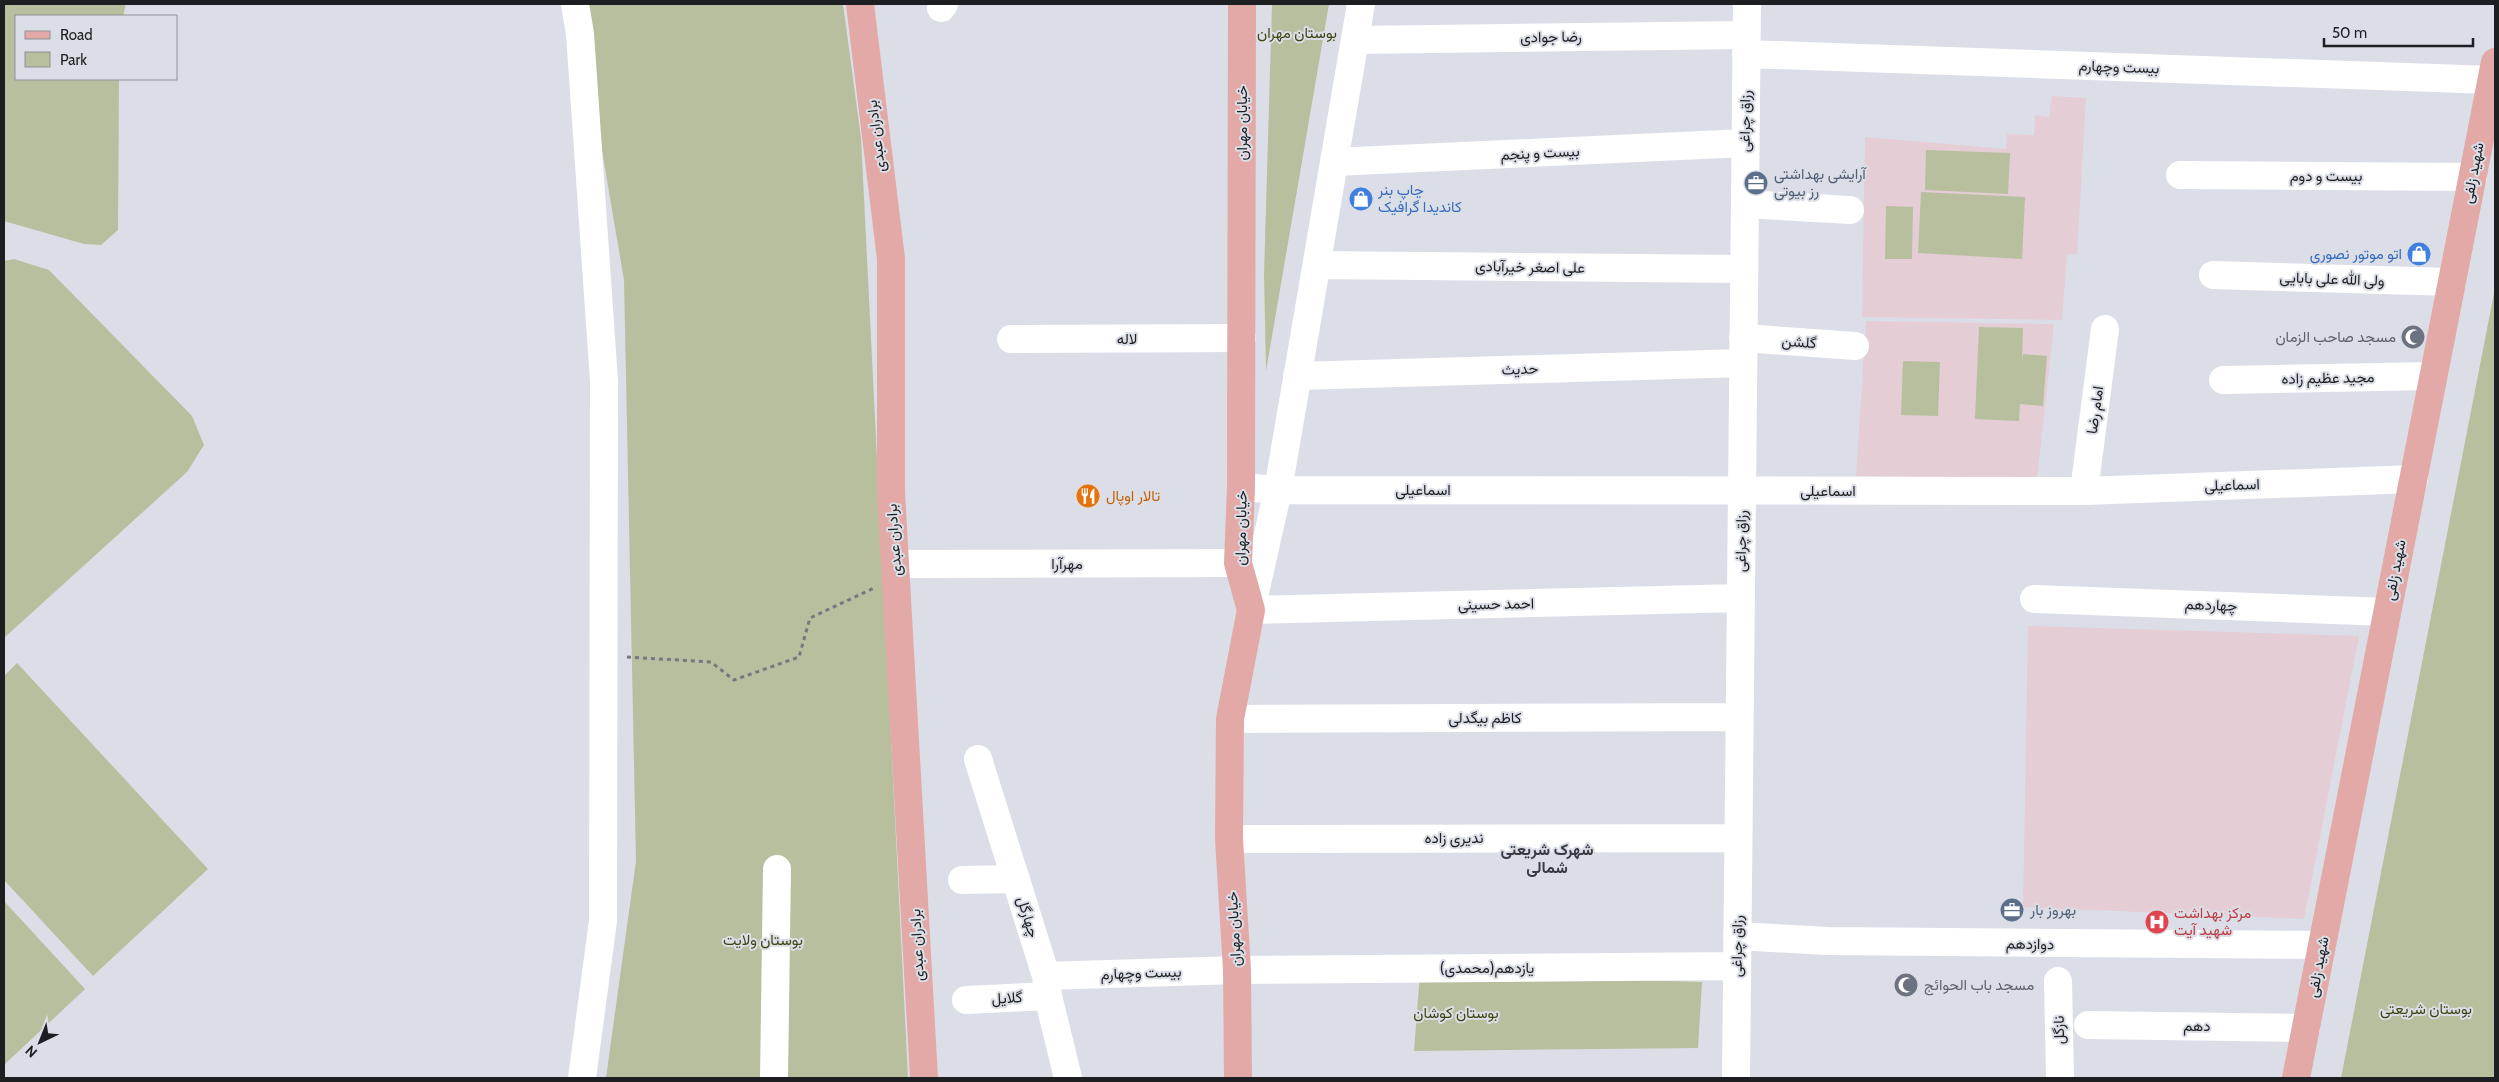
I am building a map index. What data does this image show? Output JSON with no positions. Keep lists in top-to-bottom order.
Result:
{
  "streets": {
    "main road": ["خیابان مهران", "برادران عبدی", "شهید زلفی"],
    "street": [
      "رضا جوادی",
      "بیست وچهارم",
      "رزاق چراغی",
      "بیست و پنجم",
      "بیست و دوم",
      "علی اصغر خیرآبادی",
      "ولی الله علی‌ بابایی",
      "لاله",
      "گلشن",
      "حدیث",
      "مجید عظیم زاده",
      "امام رضا",
      "اسماعیلی",
      "مهرآرا",
      "احمد حسینی",
      "چهاردهم",
      "کاظم بیگدلی",
      "ندیری زاده",
      "چهارگل",
      "دوازدهم",
      "یازدهم(محمدی)",
      "گلایل",
      "دهم",
      "نازگل"
    ]
  },
  "crossings": [
    ["رضا جوادی", "بیست وچهارم"],
    ["رضا جوادی", "رزاق چراغی"],
    ["بیست وچهارم", "رزاق چراغی"],
    ["بیست وچهارم", "خیابان مهران"],
    ["بیست وچهارم", "شهید زلفی"],
    ["بیست وچهارم", "چهارگل"],
    ["بیست وچهارم", "یازدهم(محمدی)"],
    ["بیست وچهارم", "گلایل"],
    ["رزاق چراغی", "بیست و پنجم"],
    ["رزاق چراغی", "علی اصغر خیرآبادی"],
    ["رزاق چراغی", "گلشن"],
    ["رزاق چراغی", "حدیث"],
    ["رزاق چراغی", "اسماعیلی"],
    ["رزاق چراغی", "احمد حسینی"],
    ["رزاق چراغی", "کاظم بیگدلی"],
    ["رزاق چراغی", "ندیری زاده"],
    ["رزاق چراغی", "دوازدهم"],
    ["رزاق چراغی", "یازدهم(محمدی)"],
    ["خیابان مهران", "لاله"],
    ["خیابان مهران", "اسماعیلی"],
    ["خیابان مهران", "مهرآرا"],
    ["خیابان مهران", "احمد حسینی"],
    ["خیابان مهران", "کاظم بیگدلی"],
    ["خیابان مهران", "ندیری زاده"],
    ["خیابان مهران", "یازدهم(محمدی)"],
    ["برادران عبدی", "مهرآرا"],
    ["شهید زلفی", "بیست و دوم"],
    ["شهید زلفی", "ولی الله علی‌ بابایی"],
    ["شهید زلفی", "مجید عظیم زاده"],
    ["شهید زلفی", "اسماعیلی"],
    ["شهید زلفی", "چهاردهم"],
    ["شهید زلفی", "دوازدهم"],
    ["شهید زلفی", "دهم"],
    ["گلشن", "حدیث"],
    ["امام رضا", "اسماعیلی"],
    ["چهارگل", "گلایل"]
  ],
  "districts": ["شهرک شریعتی شمالی"],
  "parks": [
    "بوستان مهران",
    "بوستان ولایت",
    "بوستان شریعتی",
    "بوستان کوشان"
  ],
  "places": {
    "office": ["آرایشی بهداشتی رز بیوتی", "بهروز بار"],
    "shop": ["چاپ بنر کاندیدا گرافیک", "اتو موتور نصوری"],
    "mosque": ["مسجد صاحب الزمان", "مسجد باب الحوائج"],
    "restaurant": ["تالار اوپال"],
    "hospital": ["مرکز بهداشت شهید آیت"]
  },
  "legend": ["Road", "Park"],
  "scale_bar": "50 m",
  "north": "bottom left"
}
